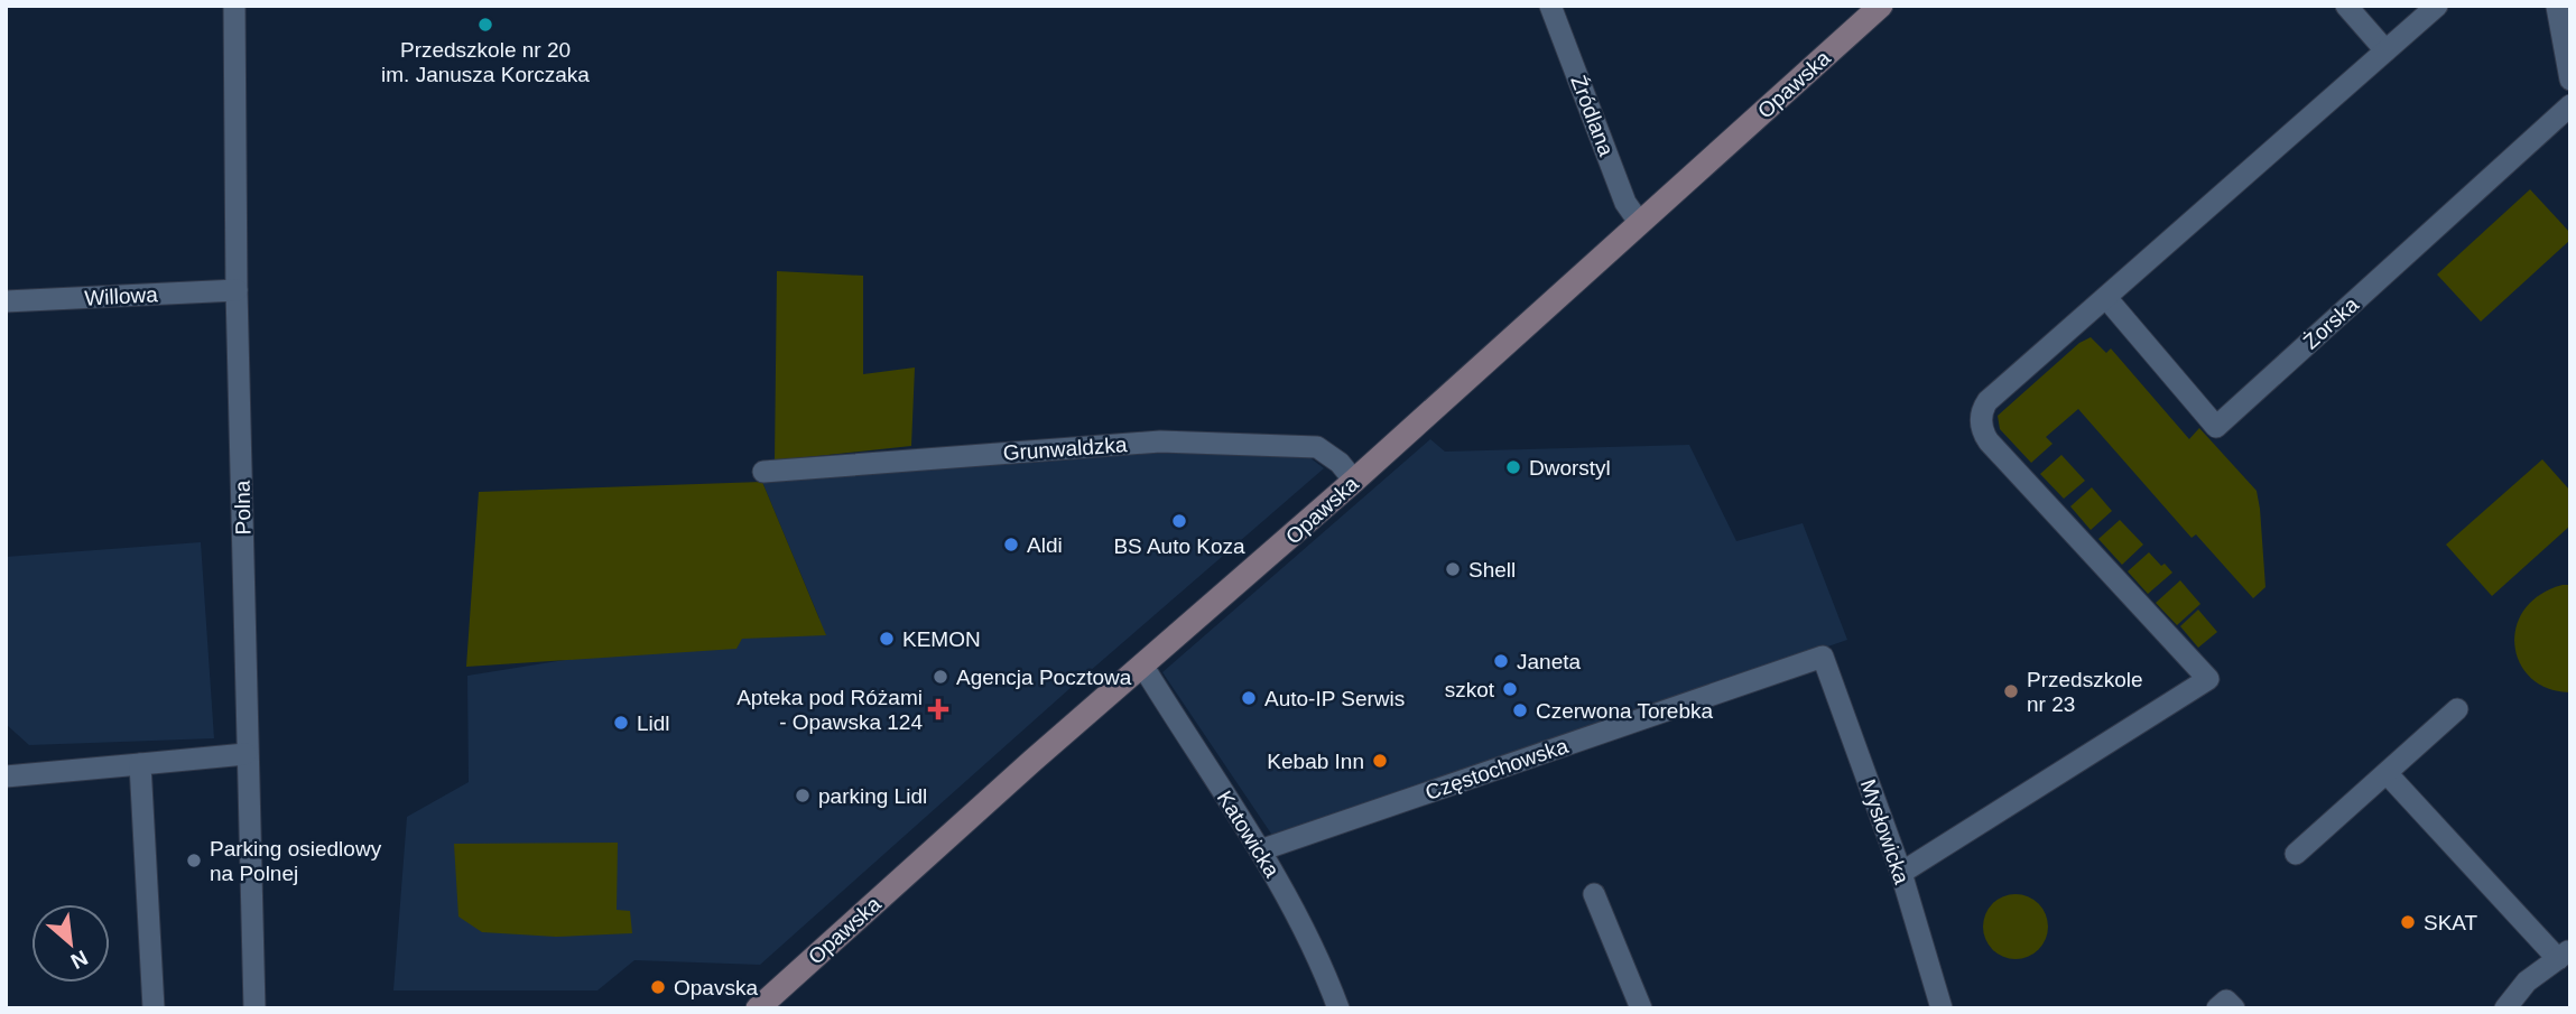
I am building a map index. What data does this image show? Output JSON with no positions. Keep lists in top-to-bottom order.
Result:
{
  "streets": {
    "main road": ["Opawska"],
    "street": [
      "Źródlana",
      "Willowa",
      "Żorska",
      "Grunwaldzka",
      "Polna",
      "Częstochowska",
      "Mysłowicka",
      "Katowicka"
    ]
  },
  "crossings": [
    ["Opawska", "Źródlana"],
    ["Opawska", "Grunwaldzka"],
    ["Opawska", "Katowicka"],
    ["Willowa", "Polna"],
    ["Częstochowska", "Mysłowicka"],
    ["Częstochowska", "Katowicka"]
  ],
  "places": {
    "other": [
      "Przedszkole nr 20 im. Janusza Korczaka",
      "Dworstyl",
      "BS Auto Koza",
      "Aldi",
      "Shell",
      "KEMON",
      "Janeta",
      "Agencja Pocztowa",
      "szkot",
      "Przedszkole nr 23",
      "Auto-IP Serwis",
      "Czerwona Torebka",
      "Lidl",
      "Kebab Inn",
      "parking Lidl",
      "Parking osiedlowy na Polnej",
      "SKAT",
      "Opavska"
    ],
    "health": ["Apteka pod Różami - Opawska 124"]
  },
  "north": "bottom right"
}
